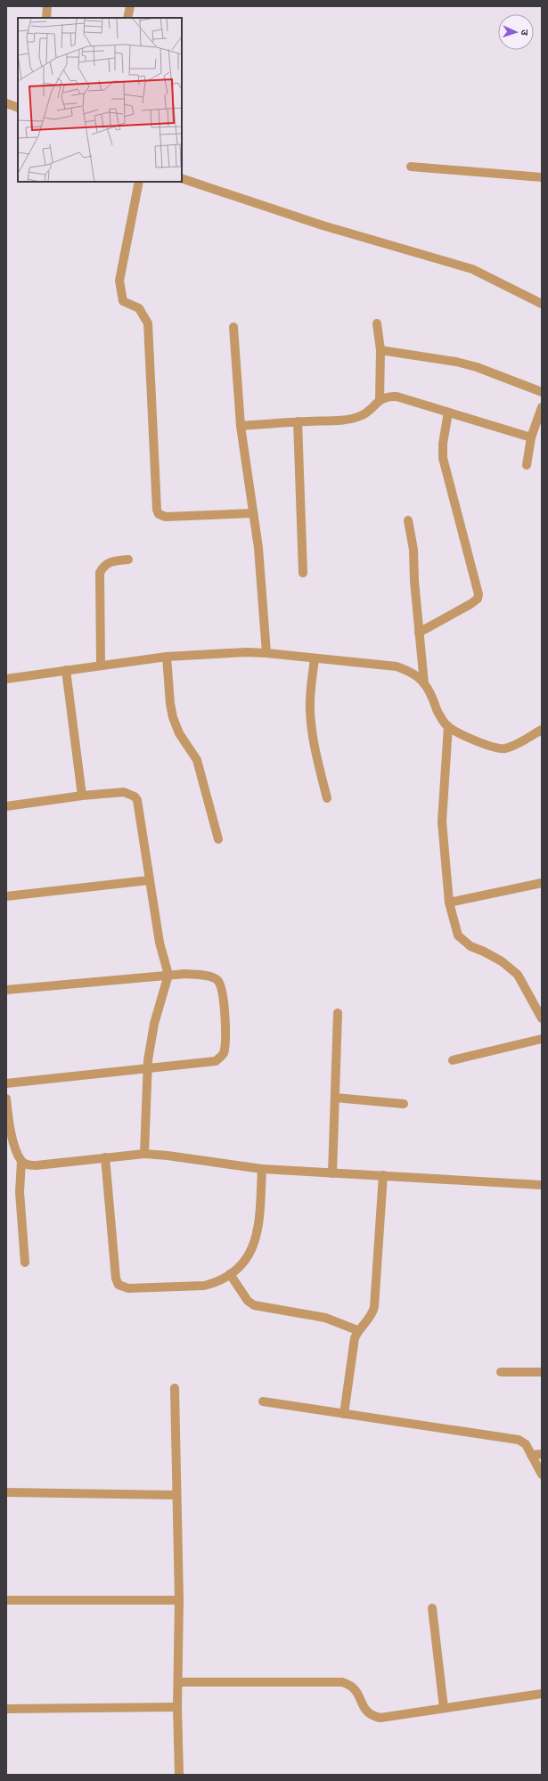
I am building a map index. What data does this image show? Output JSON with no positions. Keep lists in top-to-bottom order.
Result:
{
  "north": "right"
}
